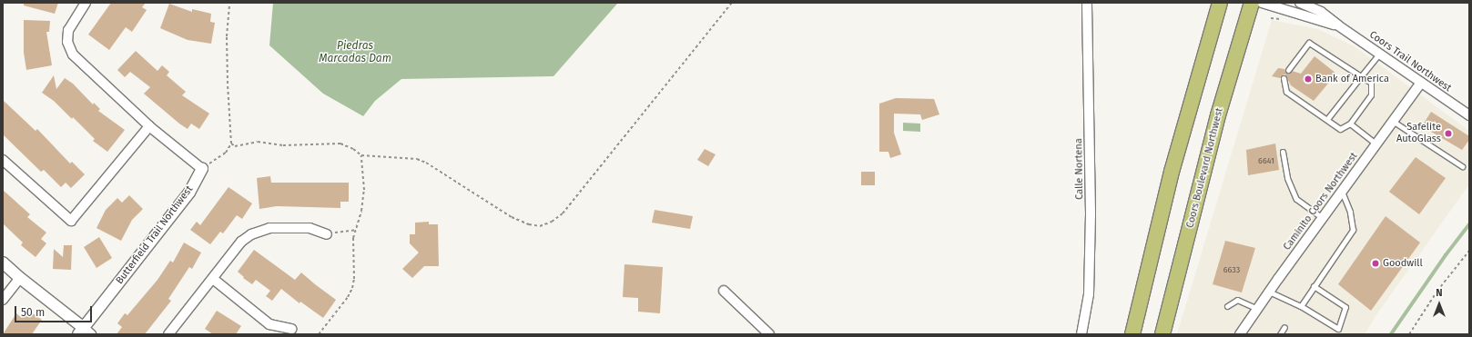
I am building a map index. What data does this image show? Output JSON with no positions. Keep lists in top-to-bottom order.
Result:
{
  "streets": {
    "main road": ["Coors Boulevard Northwest"],
    "street": [
      "Coors Trail Northwest",
      "Calle Nortena",
      "Caminito Coors Northwest",
      "Butterfield Trail Northwest"
    ]
  },
  "crossings": [
    ["Coors Trail Northwest", "Caminito Coors Northwest"]
  ],
  "water": ["Piedras Marcadas Dam"],
  "places": ["Bank of America", "Safelite AutoGlass", "Goodwill"],
  "house_numbers": ["6641", "6633"],
  "scale_bar": "50 m",
  "north": "top"
}
